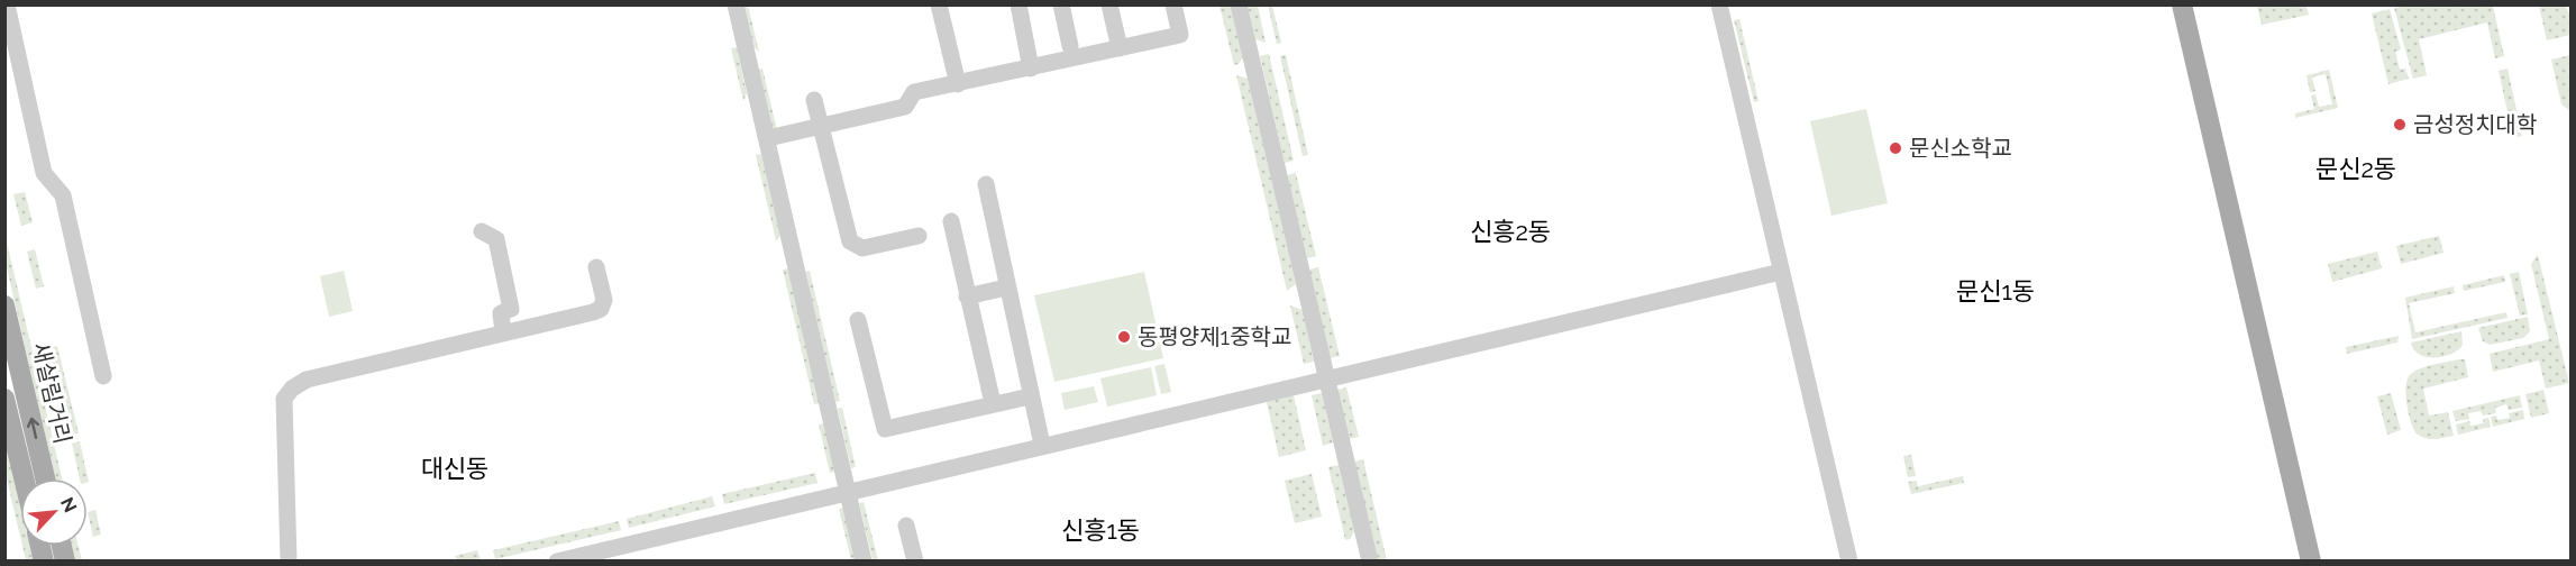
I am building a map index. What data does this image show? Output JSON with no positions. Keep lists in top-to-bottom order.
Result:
{
  "streets": {
    "main road": ["새살림거리"]
  },
  "districts": [
    "문신2동",
    "신흥2동",
    "문신1동",
    "대신동",
    "신흥1동"
  ],
  "places": ["금성정치대학", "문신소학교", "동평양제1중학교"],
  "north": "top right"
}
